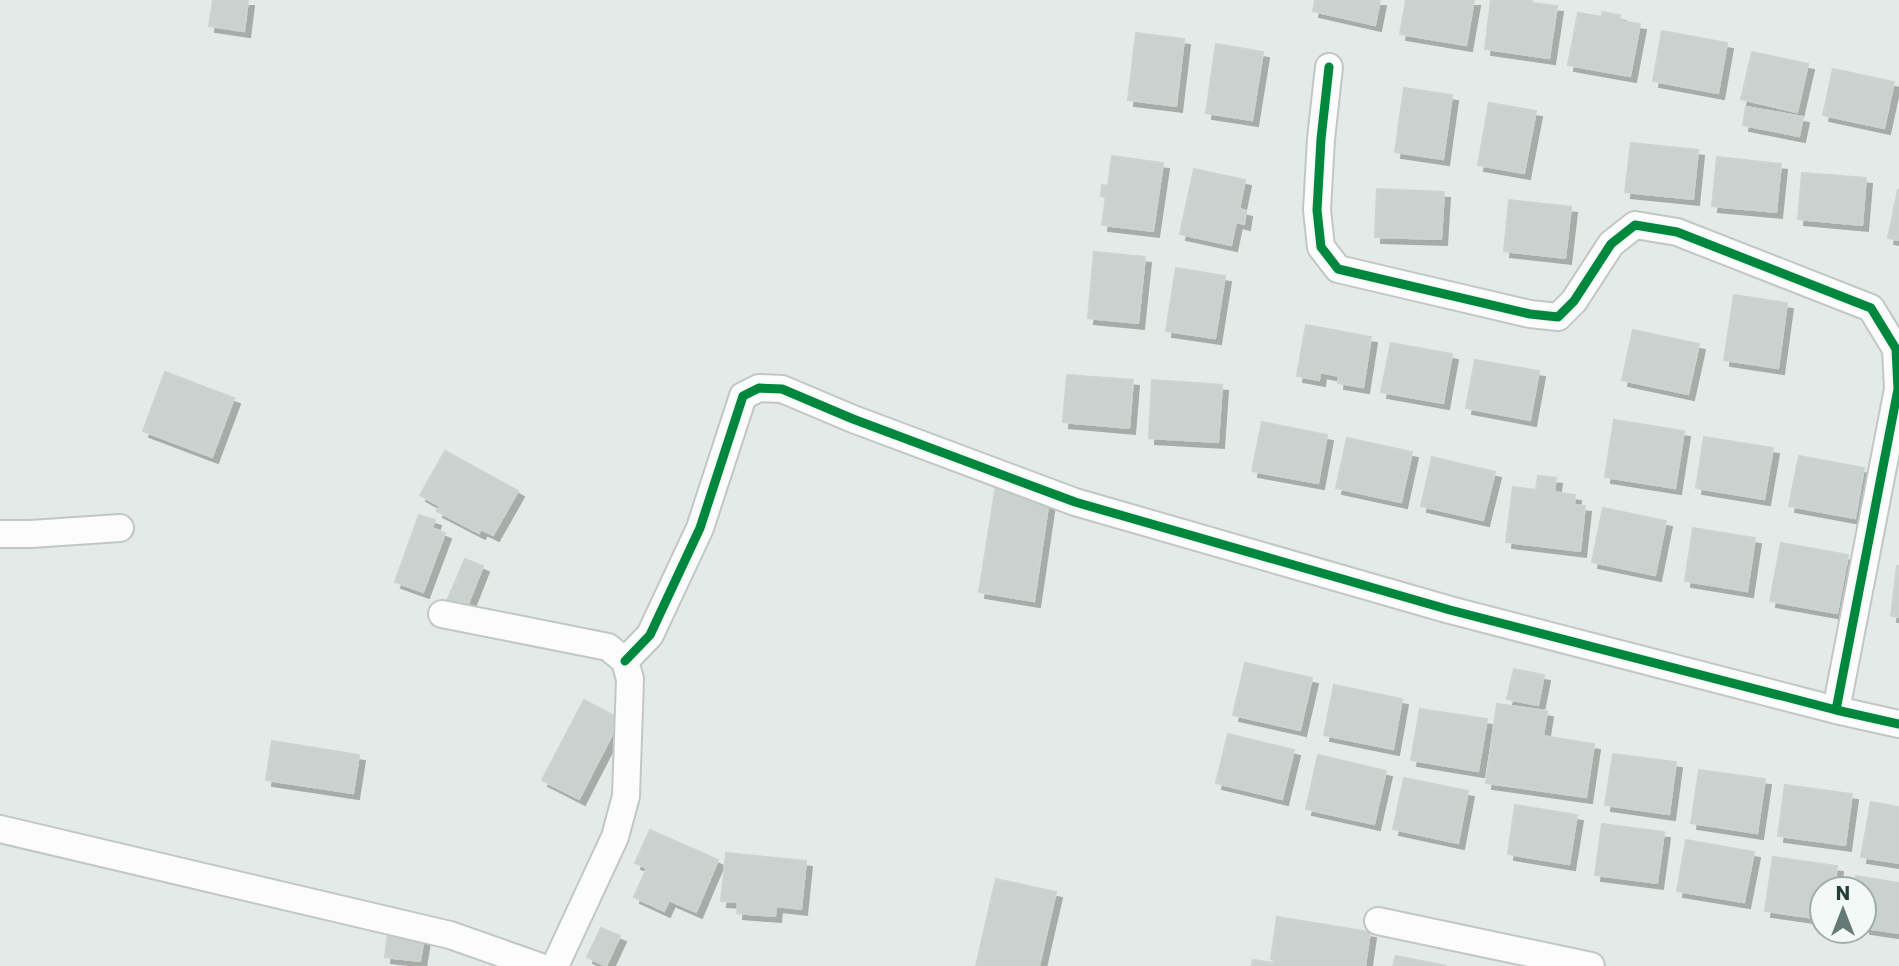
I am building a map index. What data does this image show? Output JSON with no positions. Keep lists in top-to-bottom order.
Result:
{
  "north": "top"
}
